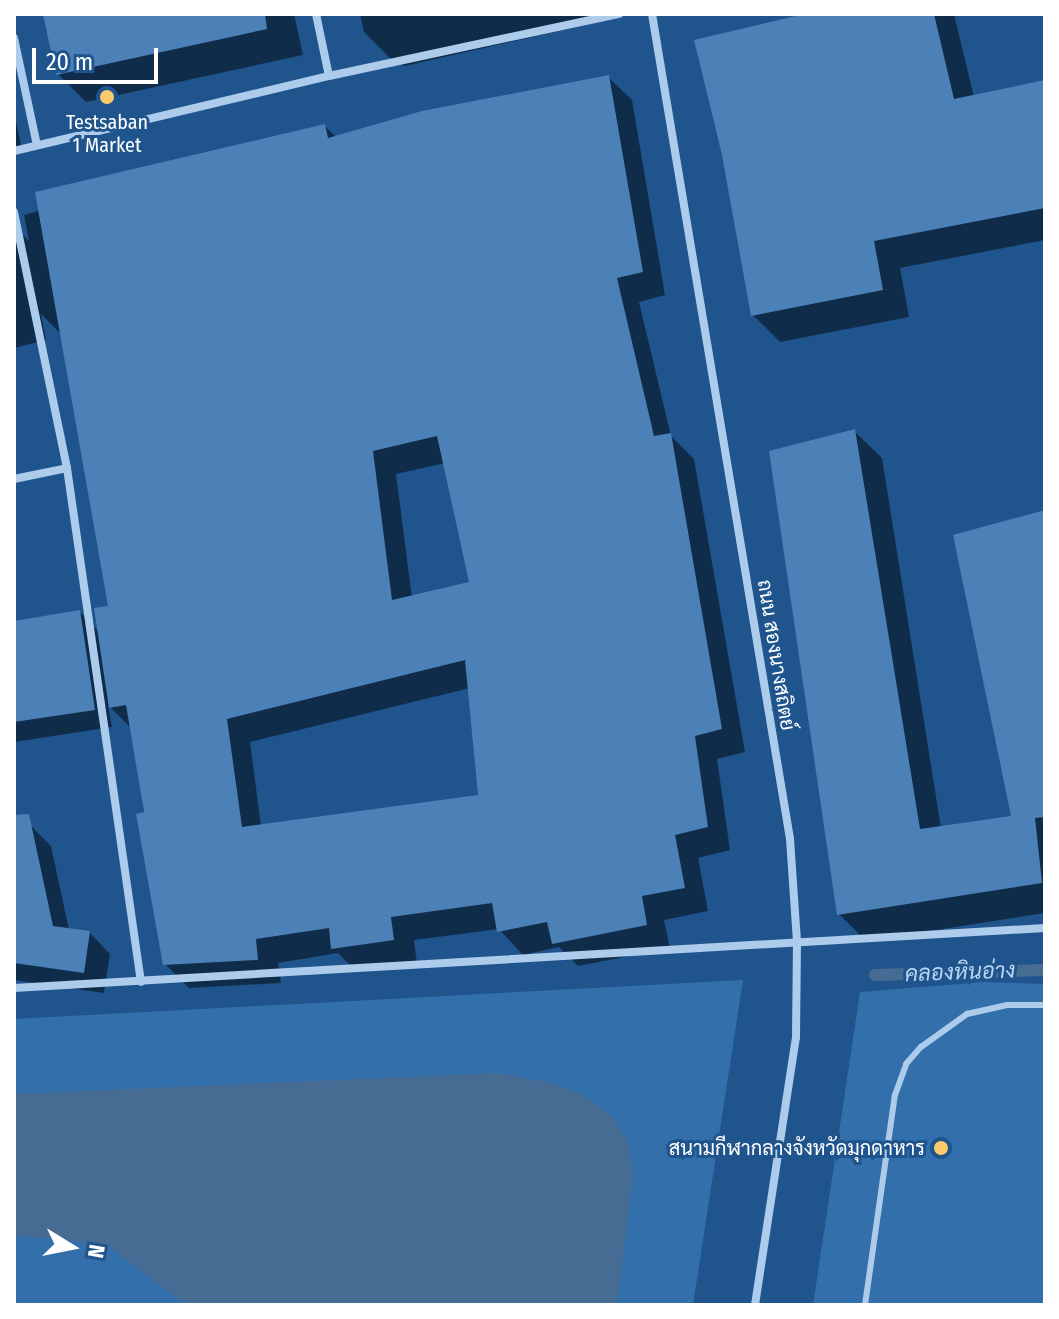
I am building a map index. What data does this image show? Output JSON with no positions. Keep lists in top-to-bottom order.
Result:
{
  "streets": {
    "street": ["ถนน สองนางสถิตย์"]
  },
  "water": ["คลองหินอ่าง"],
  "places": ["Testsaban 1 Market", "สนามกีฬากลางจังหวัดมุกดาหาร"],
  "scale_bar": "20 m",
  "north": "right"
}
